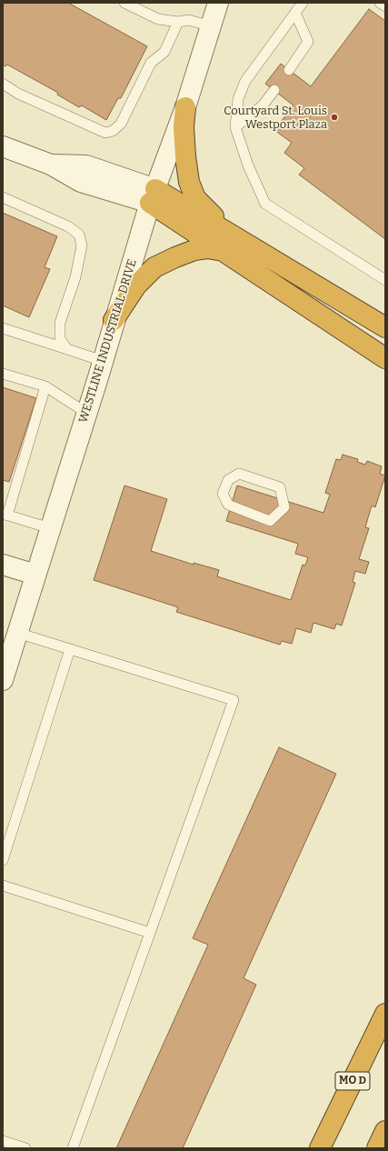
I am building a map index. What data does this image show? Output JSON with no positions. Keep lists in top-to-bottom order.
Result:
{
  "streets": {
    "highway": ["MO D"],
    "street": ["WESTLINE INDUSTRIAL DRIVE"]
  },
  "places": ["Courtyard St. Louis Westport Plaza"]
}
